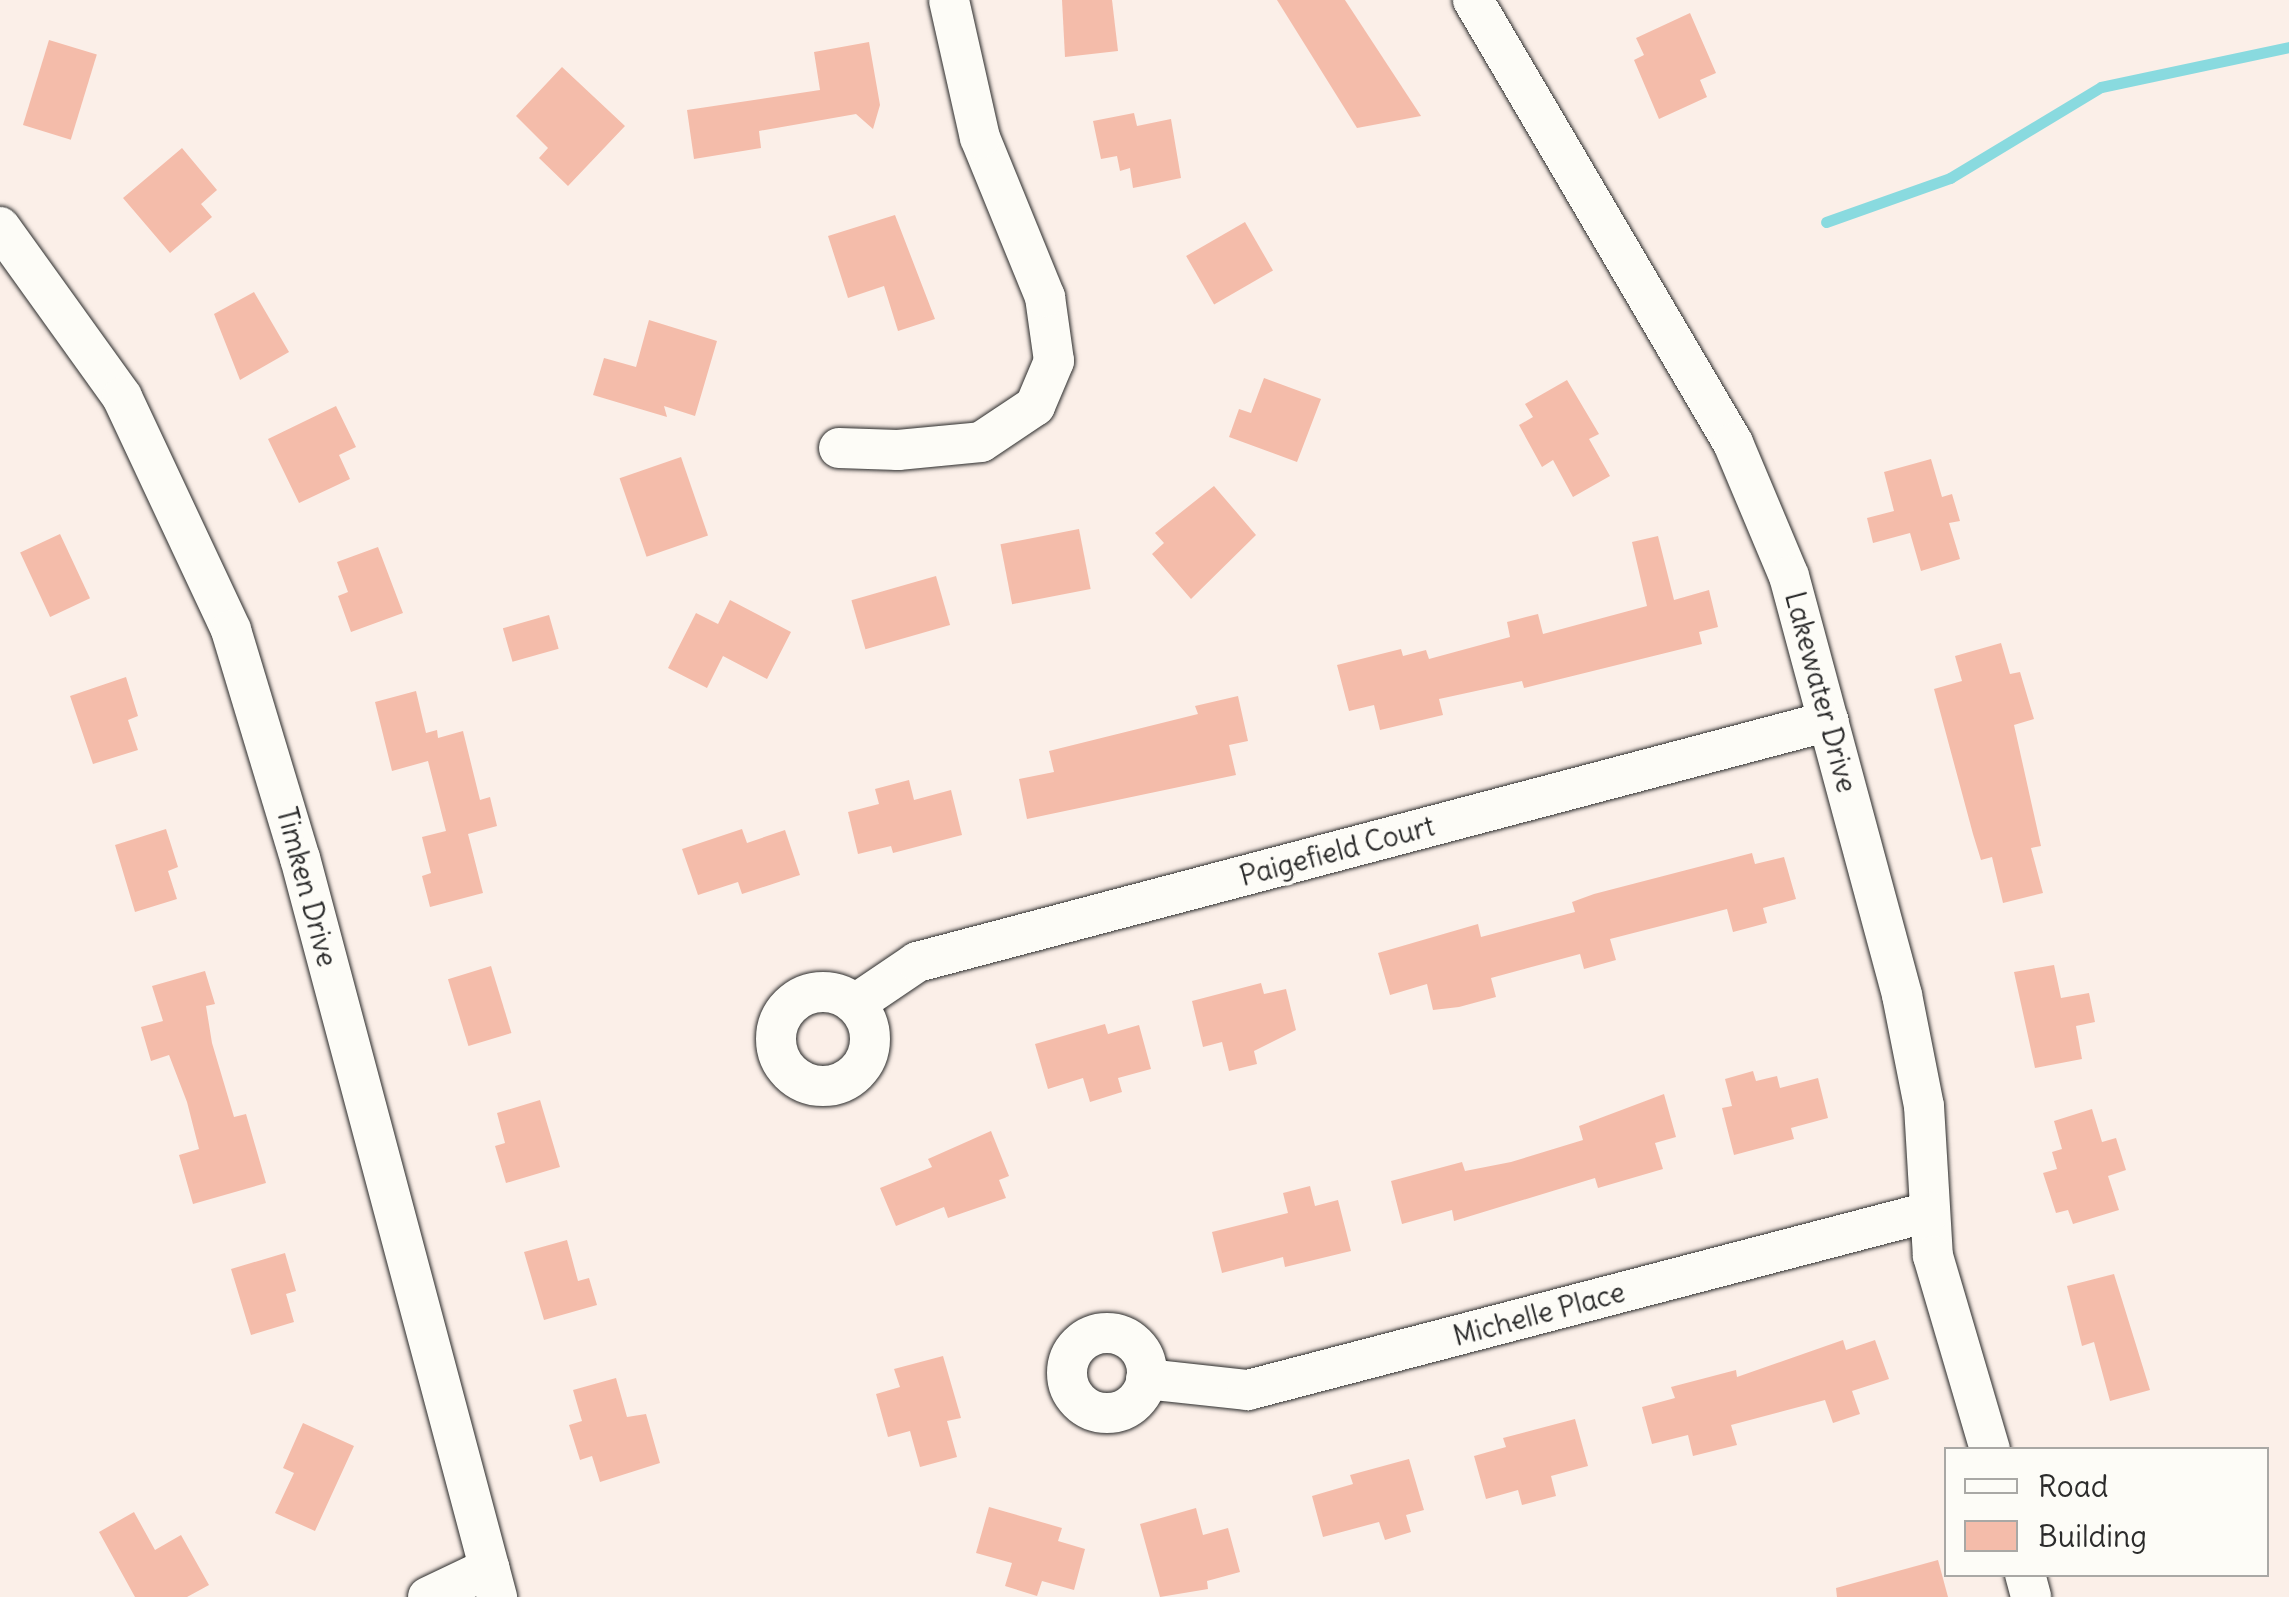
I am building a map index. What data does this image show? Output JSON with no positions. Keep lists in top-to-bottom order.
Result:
{
  "streets": {
    "street": [
      "Lakewater Drive",
      "Paigefield Court",
      "Timken Drive",
      "Michelle Place"
    ]
  },
  "crossings": [
    ["Lakewater Drive", "Paigefield Court"],
    ["Lakewater Drive", "Michelle Place"]
  ],
  "legend": ["Road", "Building"]
}
